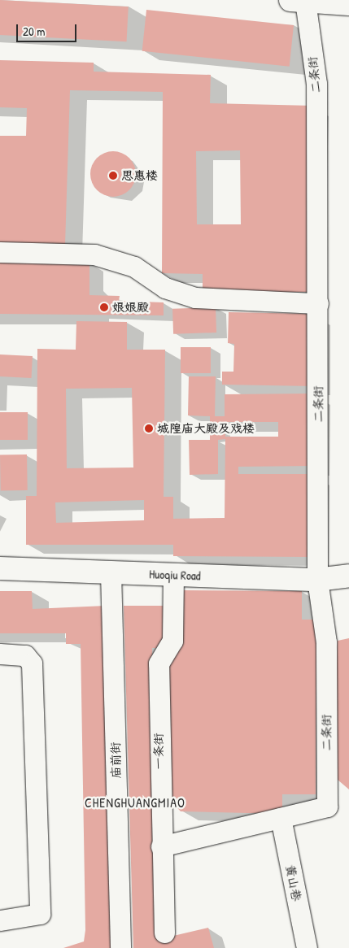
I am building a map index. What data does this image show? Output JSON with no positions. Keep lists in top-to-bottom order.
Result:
{
  "streets": {
    "street": [
      "二条街",
      "Huoqiu Road",
      "一条街",
      "庙前街",
      "黄山巷"
    ]
  },
  "crossings": [
    ["二条街", "Huoqiu Road"],
    ["二条街", "黄山巷"],
    ["Huoqiu Road", "一条街"],
    ["Huoqiu Road", "庙前街"]
  ],
  "districts": ["CHENGHUANGMIAO"],
  "places": ["思惠楼", "娘娘殿", "城隍庙大殿及戏楼"],
  "scale_bar": "20 m"
}
